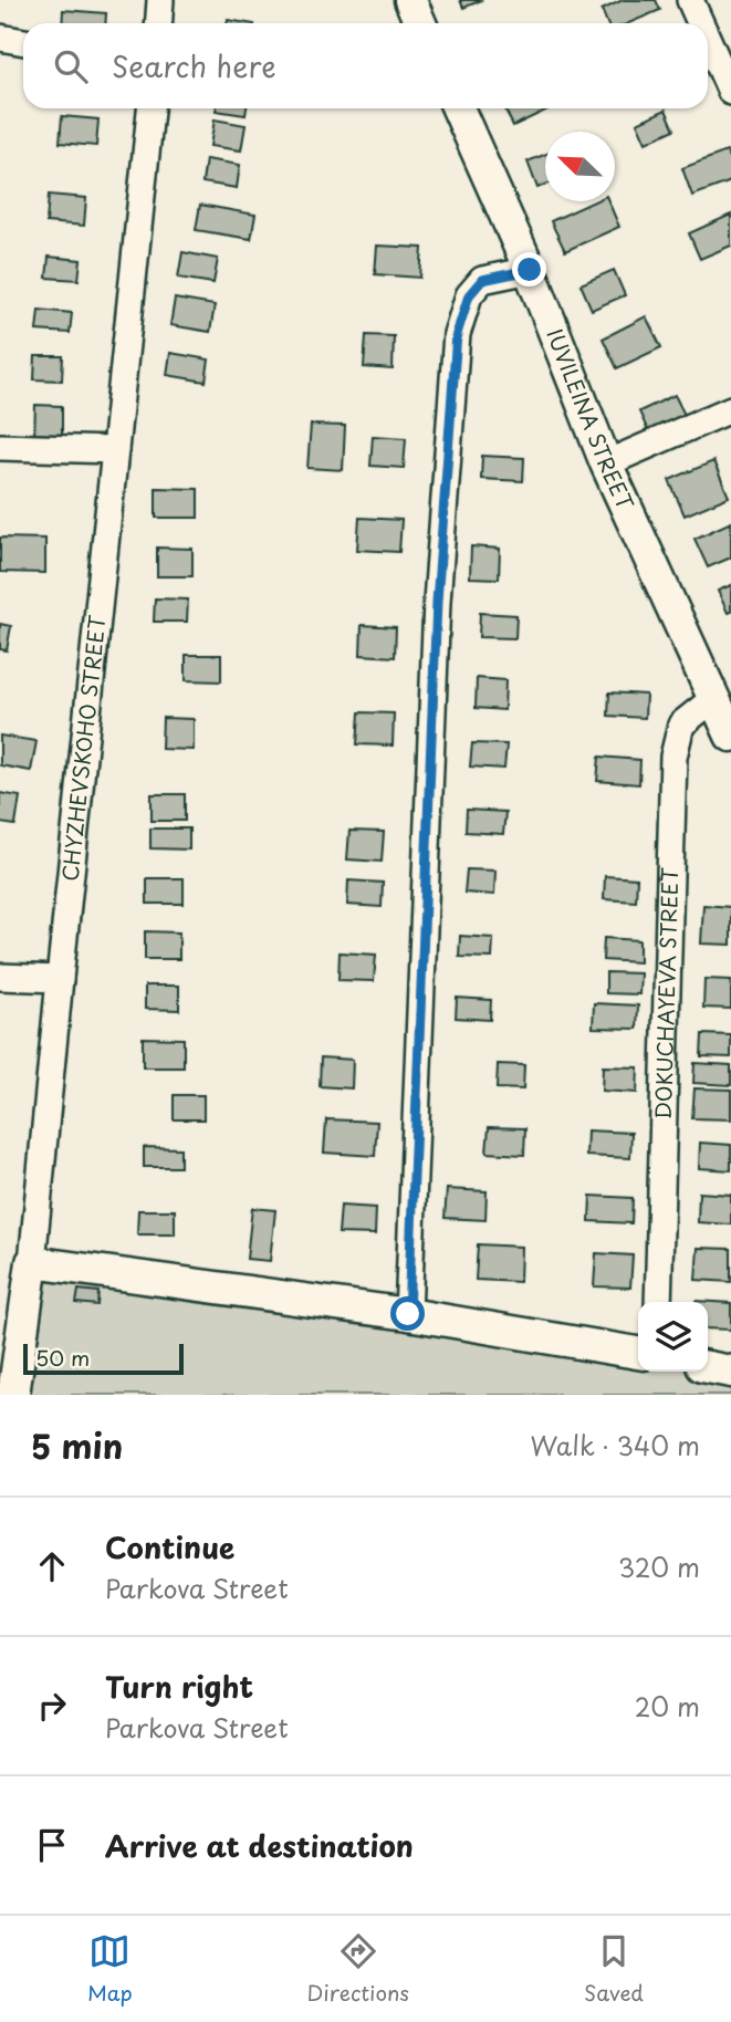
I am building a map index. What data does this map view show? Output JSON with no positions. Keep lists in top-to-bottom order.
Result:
{
  "streets": {
    "street": ["IUVILEINA STREET", "CHYZHEVSKOHO STREET", "DOKUCHAYEVA STREET"]
  },
  "crossings": [
    ["IUVILEINA STREET", "DOKUCHAYEVA STREET"]
  ],
  "scale_bar": "50 m",
  "north": "top left",
  "page": {
    "search": "Search here",
    "scale": "50 m",
    "heading": ["5 min", "Walk · 340 m"],
    "list": [
      ["Continue", "Parkova Street", "320 m"],
      ["Turn right", "Parkova Street", "20 m"],
      "Arrive at destination"
    ],
    "nav": ["Map", "Directions", "Saved"]
  }
}
